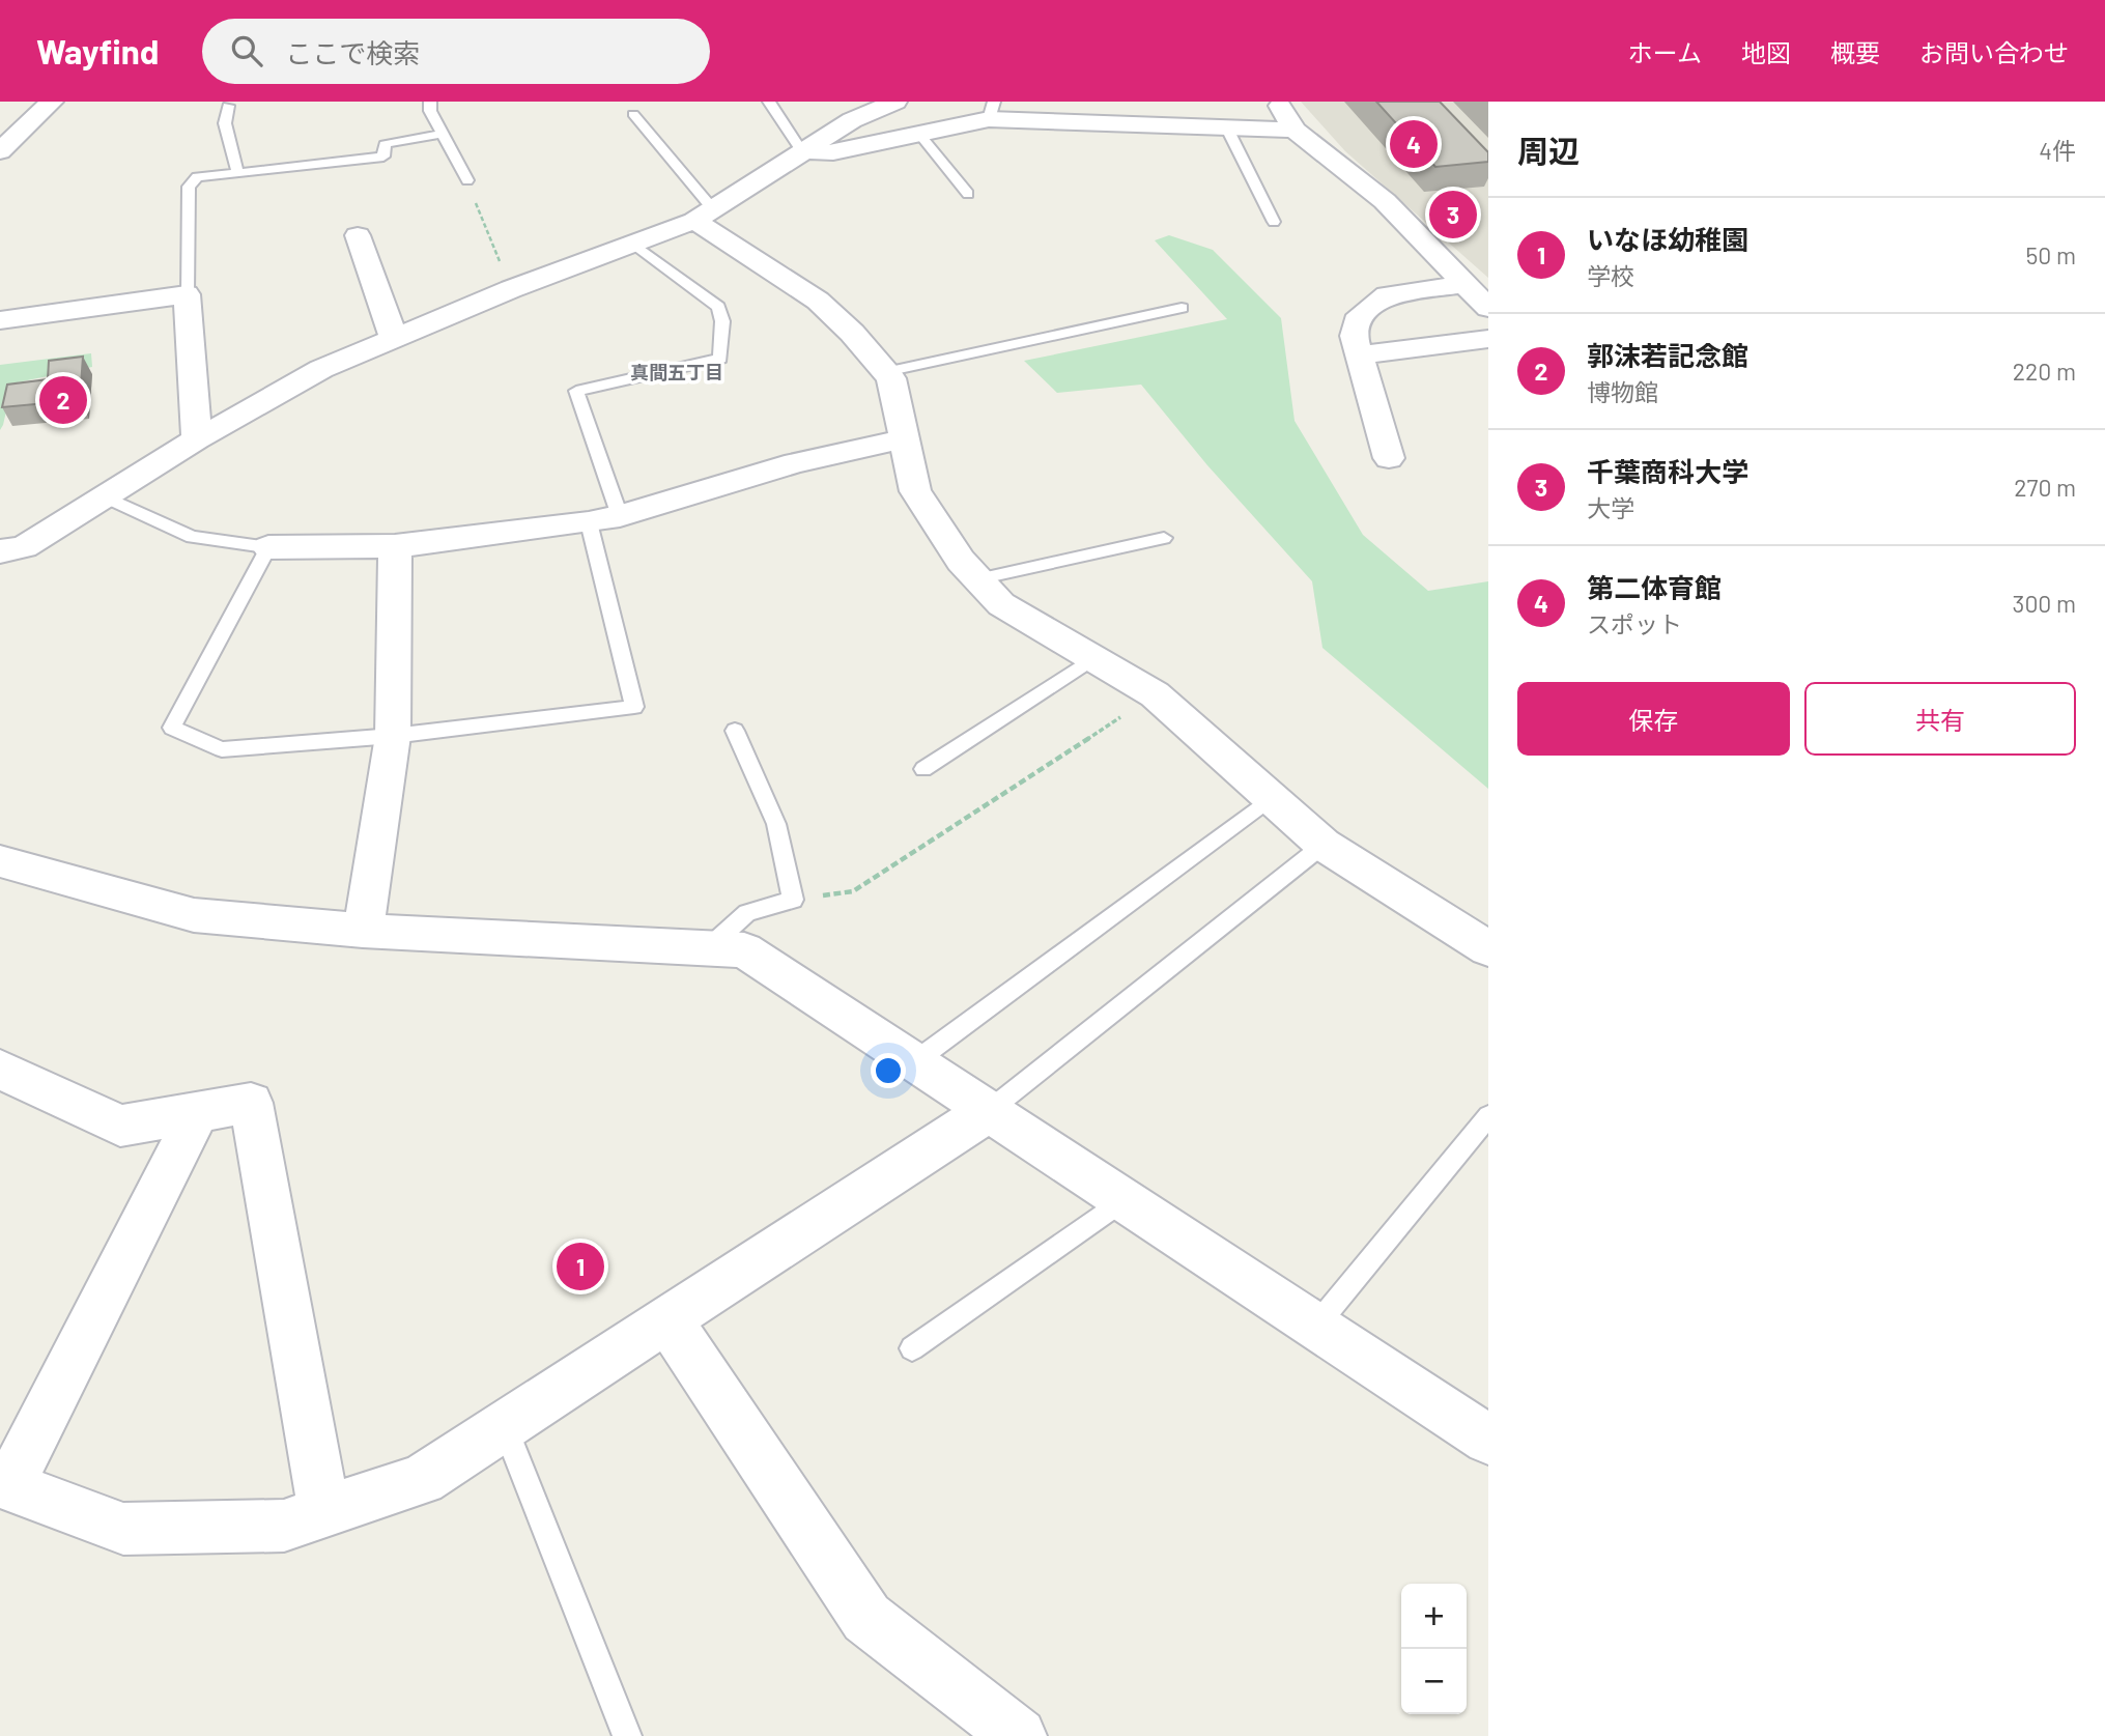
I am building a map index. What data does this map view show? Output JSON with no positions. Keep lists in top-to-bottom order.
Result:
{
  "districts": ["真間五丁目"],
  "page": {
    "header": "Wayfind",
    "search": "ここで検索",
    "nav": [
      "ホーム",
      "地図",
      "概要",
      "お問い合わせ"
    ],
    "heading": ["周辺", "4件"],
    "pins": [
      "4",
      "3",
      "2",
      "1"
    ],
    "list": [
      {
        "mark": "1",
        "name": "いなほ幼稚園",
        "note": "学校",
        "value": "50 m"
      },
      {
        "mark": "2",
        "name": "郭沫若記念館",
        "note": "博物館",
        "value": "220 m"
      },
      {
        "mark": "3",
        "name": "千葉商科大学",
        "note": "大学",
        "value": "270 m"
      },
      {
        "mark": "4",
        "name": "第二体育館",
        "note": "スポット",
        "value": "300 m"
      }
    ],
    "buttons": ["保存", "共有"],
    "map_buttons": ["+", "−"]
  }
}
